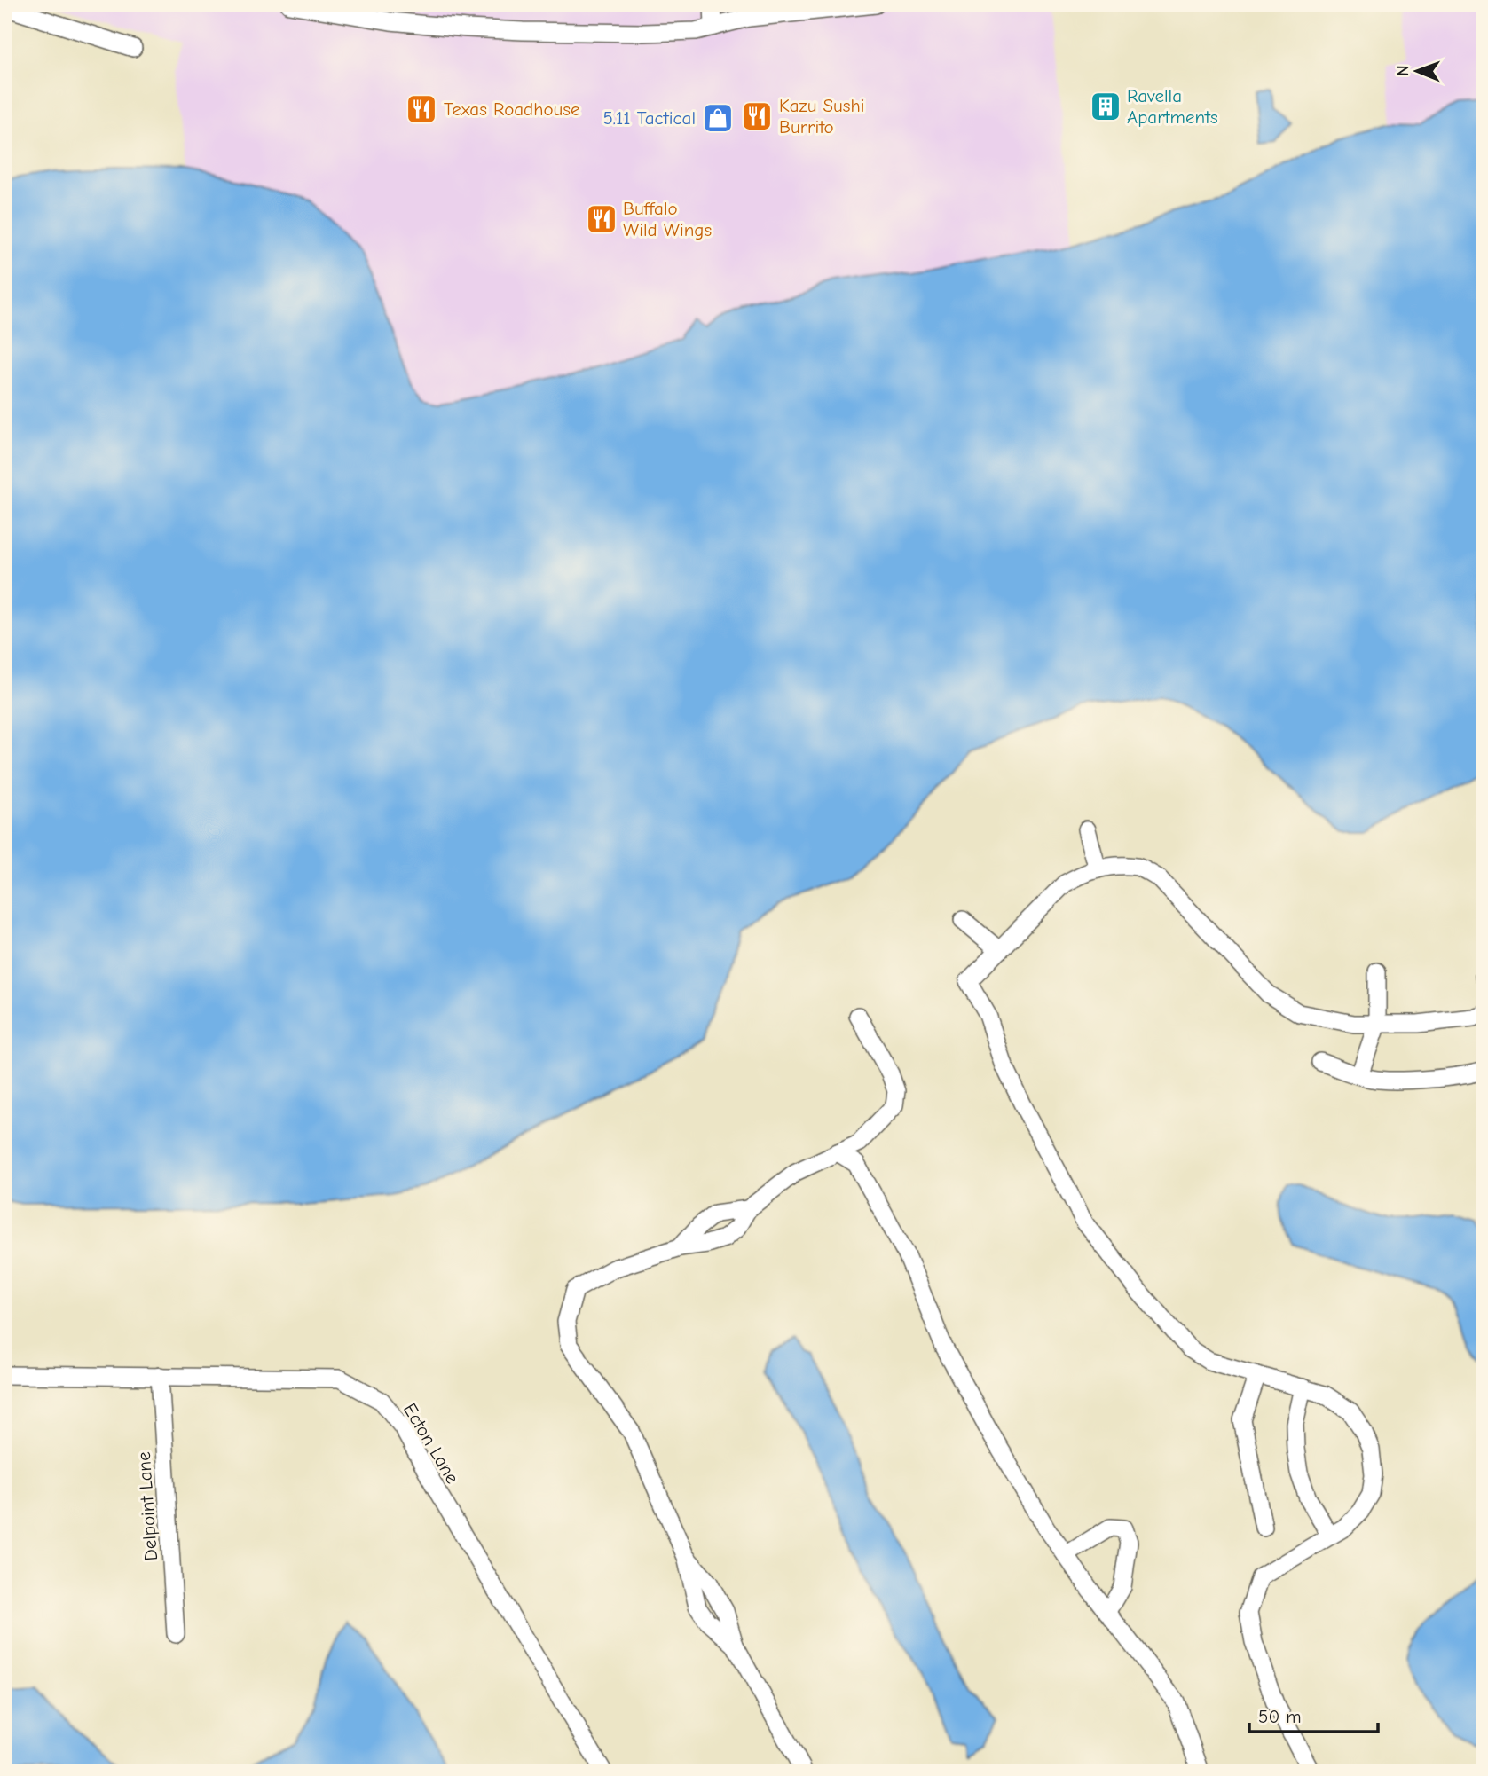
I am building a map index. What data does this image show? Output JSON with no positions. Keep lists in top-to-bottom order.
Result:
{
  "streets": {
    "street": ["Ecton Lane", "Delpoint Lane"]
  },
  "crossings": [
    ["Ecton Lane", "Delpoint Lane"]
  ],
  "places": {
    "building": ["Ravella Apartments"],
    "restaurant": ["Texas Roadhouse", "Kazu Sushi Burrito", "Buffalo Wild Wings"],
    "shop": ["5.11 Tactical"]
  },
  "scale_bar": "50 m",
  "north": "left"
}
